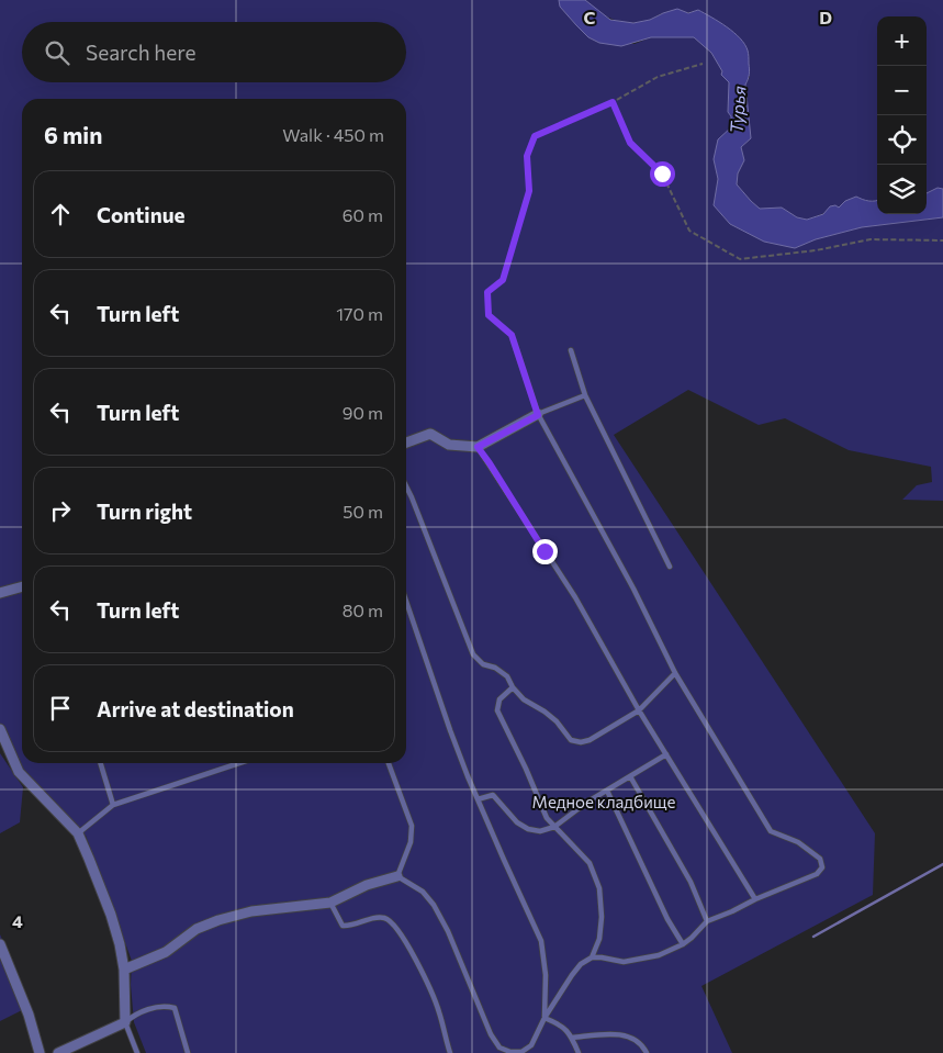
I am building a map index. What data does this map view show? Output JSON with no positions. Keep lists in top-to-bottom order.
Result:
{
  "water": ["Турья"],
  "parks": ["Медное кладбище"],
  "page": {
    "map_buttons": ["+", "−"],
    "search": "Search here",
    "heading": ["6 min", "Walk · 450 m"],
    "list": [
      ["Continue", "60 m"],
      ["Turn left", "170 m"],
      ["Turn left", "90 m"],
      ["Turn right", "50 m"],
      ["Turn left", "80 m"],
      "Arrive at destination"
    ]
  },
  "grid": {
    "columns": ["C", "D"],
    "rows": ["4"]
  }
}
